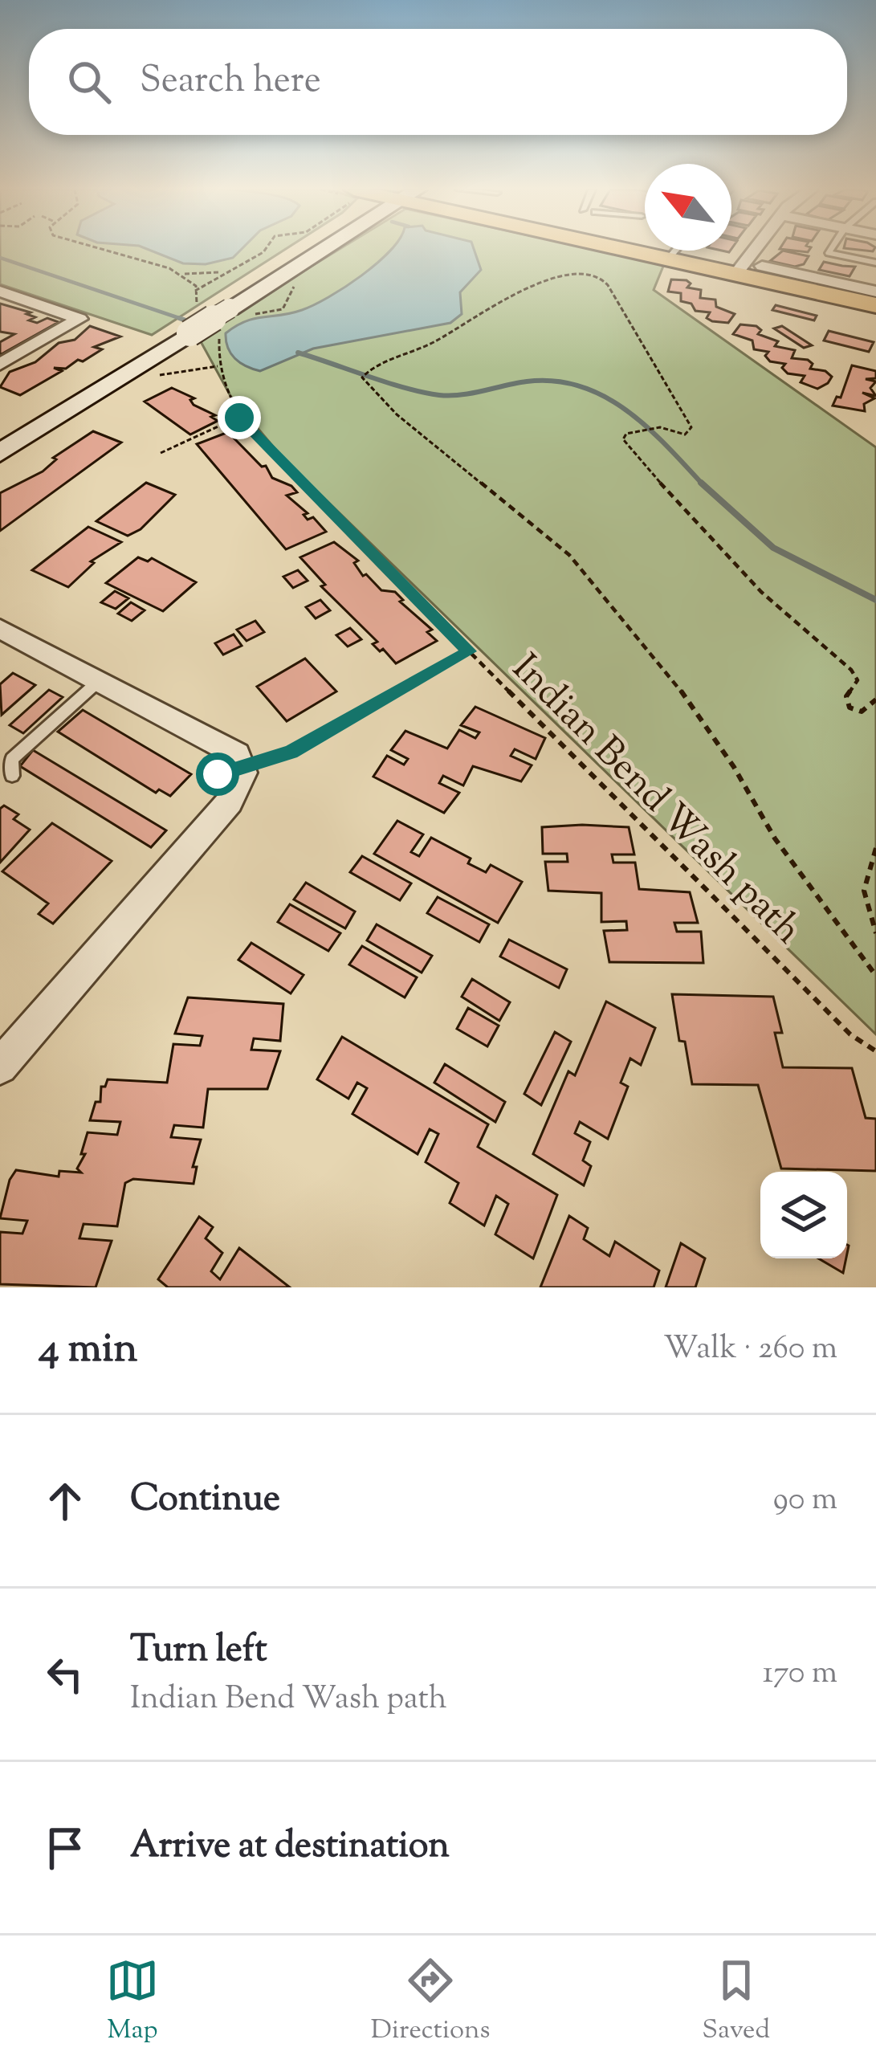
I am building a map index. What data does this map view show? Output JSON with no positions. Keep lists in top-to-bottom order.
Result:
{
  "streets": {
    "path": ["Indian Bend Wash path"]
  },
  "north": "top left",
  "page": {
    "search": "Search here",
    "heading": ["4 min", "Walk · 260 m"],
    "list": [
      ["Continue", "90 m"],
      ["Turn left", "Indian Bend Wash path", "170 m"],
      "Arrive at destination"
    ],
    "nav": ["Map", "Directions", "Saved"]
  }
}
